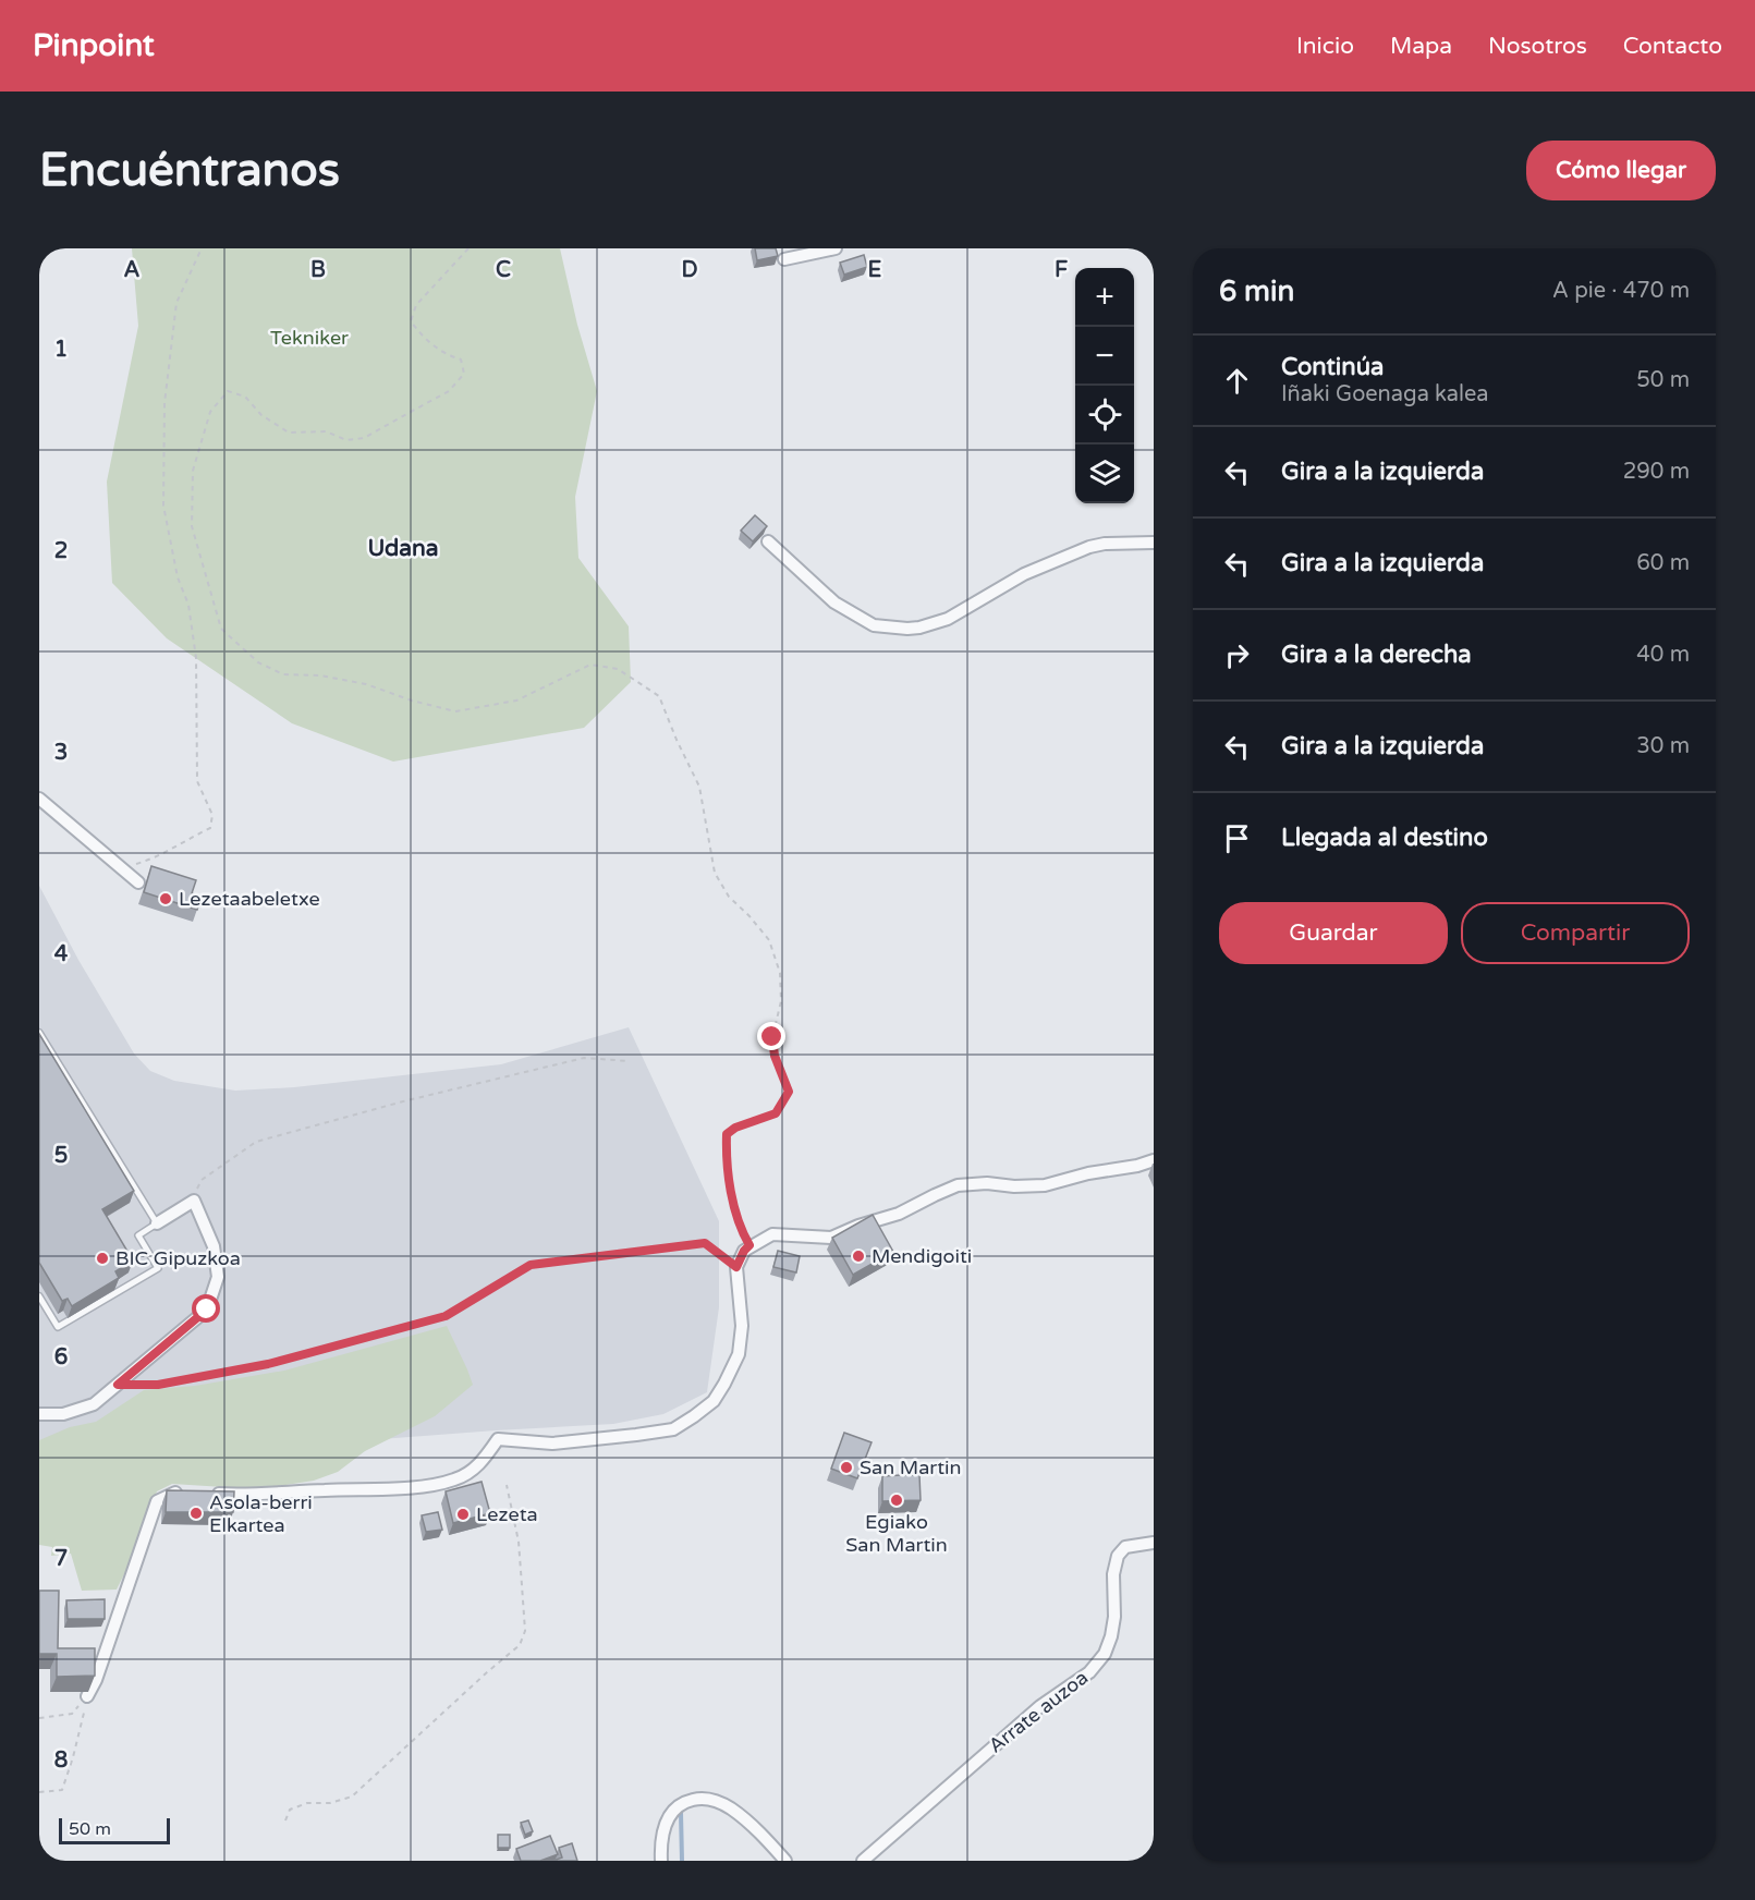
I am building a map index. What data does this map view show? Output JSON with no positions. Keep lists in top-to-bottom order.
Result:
{
  "streets": {
    "street": ["Arrate auzoa"]
  },
  "districts": ["Udana"],
  "parks": ["Tekniker"],
  "places": [
    "Lezetaabeletxe",
    "Mendigoiti",
    "BIC Gipuzkoa",
    "San Martin",
    "Egiako San Martin",
    "Asola-berri Elkartea",
    "Lezeta"
  ],
  "scale_bar": "50 m",
  "page": {
    "header": "Pinpoint",
    "nav": [
      "Inicio",
      "Mapa",
      "Nosotros",
      "Contacto"
    ],
    "buttons": [
      "Cómo llegar",
      ["Guardar", "Compartir"]
    ],
    "title": "Encuéntranos",
    "heading": ["6 min", "A pie · 470 m"],
    "map_buttons": ["+", "−"],
    "list": [
      ["Continúa", "Iñaki Goenaga kalea", "50 m"],
      ["Gira a la izquierda", "290 m"],
      ["Gira a la izquierda", "60 m"],
      ["Gira a la derecha", "40 m"],
      ["Gira a la izquierda", "30 m"],
      "Llegada al destino"
    ],
    "scale": "50 m"
  },
  "grid": {
    "columns": [
      "A",
      "B",
      "C",
      "D",
      "E",
      "F"
    ],
    "rows": [
      "1",
      "2",
      "3",
      "4",
      "5",
      "6",
      "7",
      "8"
    ]
  }
}
